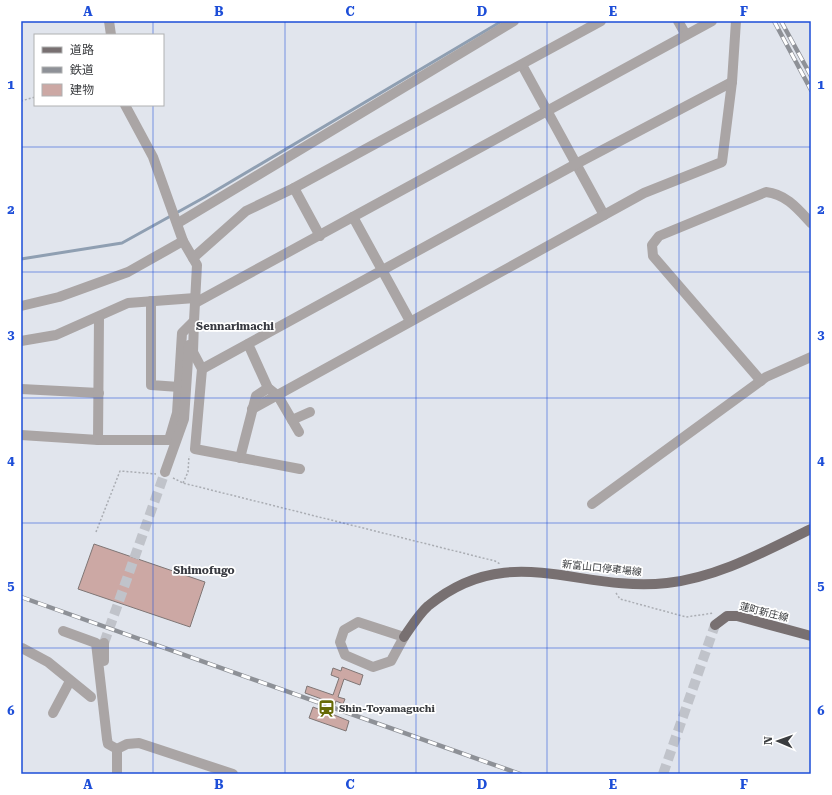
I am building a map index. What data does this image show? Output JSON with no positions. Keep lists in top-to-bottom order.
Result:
{
  "streets": {
    "main road": ["新富山口停車場線", "蓮町新庄線"]
  },
  "districts": ["Sennarimachi", "Shimofugo"],
  "places": {
    "station": ["Shin-Toyamaguchi"]
  },
  "legend": ["道路", "鉄道", "建物"],
  "north": "left",
  "grid": {
    "columns": [
      "A",
      "B",
      "C",
      "D",
      "E",
      "F"
    ],
    "rows": [
      "1",
      "2",
      "3",
      "4",
      "5",
      "6"
    ]
  }
}
